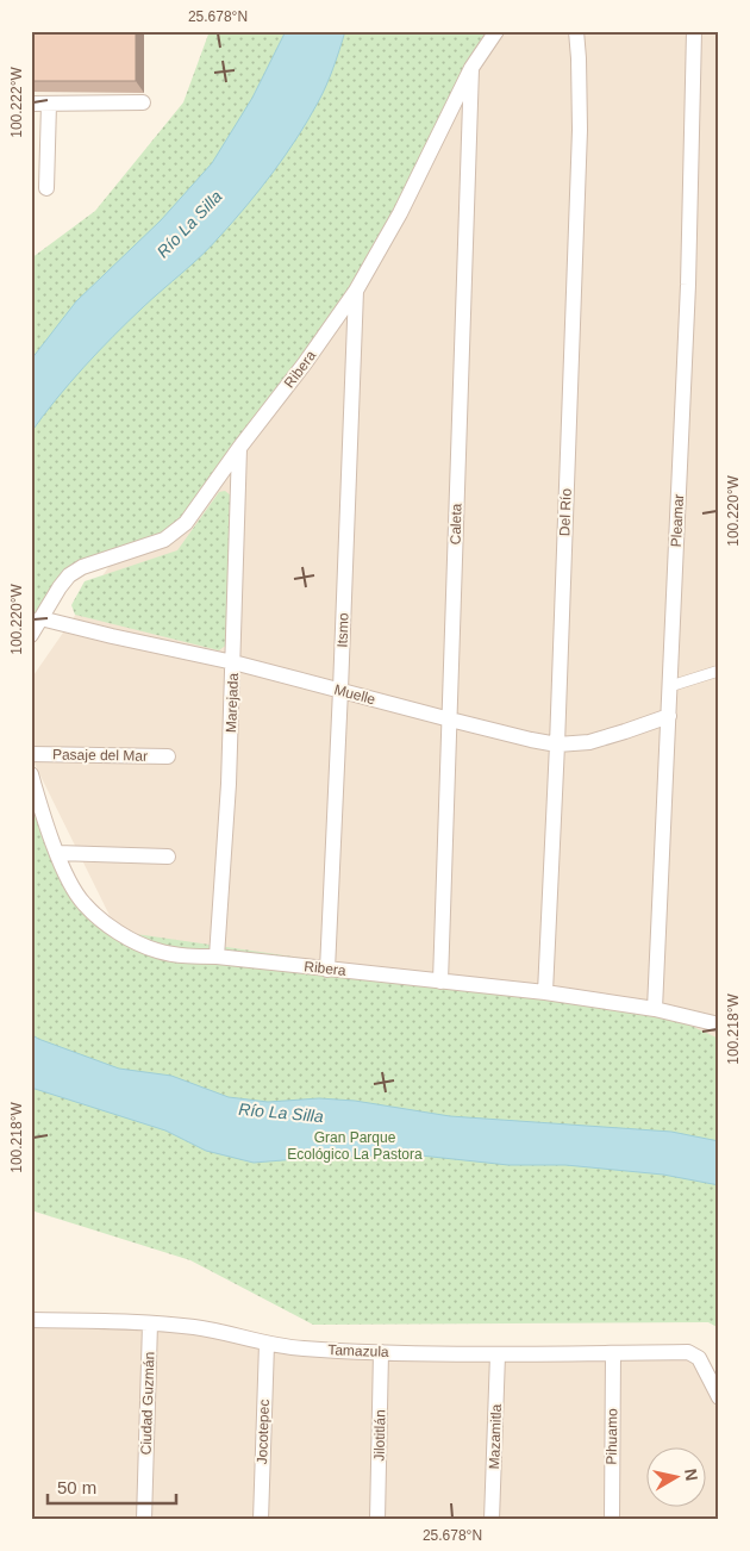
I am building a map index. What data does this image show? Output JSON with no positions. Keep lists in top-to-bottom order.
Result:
{
  "streets": {
    "street": [
      "Ribera",
      "Del Río",
      "Pleamar",
      "Caleta",
      "Itsmo",
      "Muelle",
      "Marejada",
      "Pasaje del Mar",
      "Tamazula",
      "Ciudad Guzmán",
      "Jocotepec",
      "Jilotitlán",
      "Mazamitla",
      "Pihuamo"
    ]
  },
  "crossings": [
    ["Ribera", "Del Río"],
    ["Ribera", "Pleamar"],
    ["Ribera", "Caleta"],
    ["Ribera", "Itsmo"],
    ["Ribera", "Muelle"],
    ["Ribera", "Marejada"],
    ["Del Río", "Muelle"],
    ["Pleamar", "Muelle"],
    ["Caleta", "Muelle"],
    ["Itsmo", "Muelle"],
    ["Muelle", "Marejada"],
    ["Tamazula", "Ciudad Guzmán"],
    ["Tamazula", "Jocotepec"],
    ["Tamazula", "Jilotitlán"],
    ["Tamazula", "Mazamitla"],
    ["Tamazula", "Pihuamo"]
  ],
  "water": ["Río La Silla"],
  "parks": ["Gran Parque Ecológico La Pastora"],
  "scale_bar": "50 m",
  "north": "right",
  "coordinates": [
    "25.678°N",
    "100.222°W",
    "100.220°W",
    "100.218°W"
  ]
}
